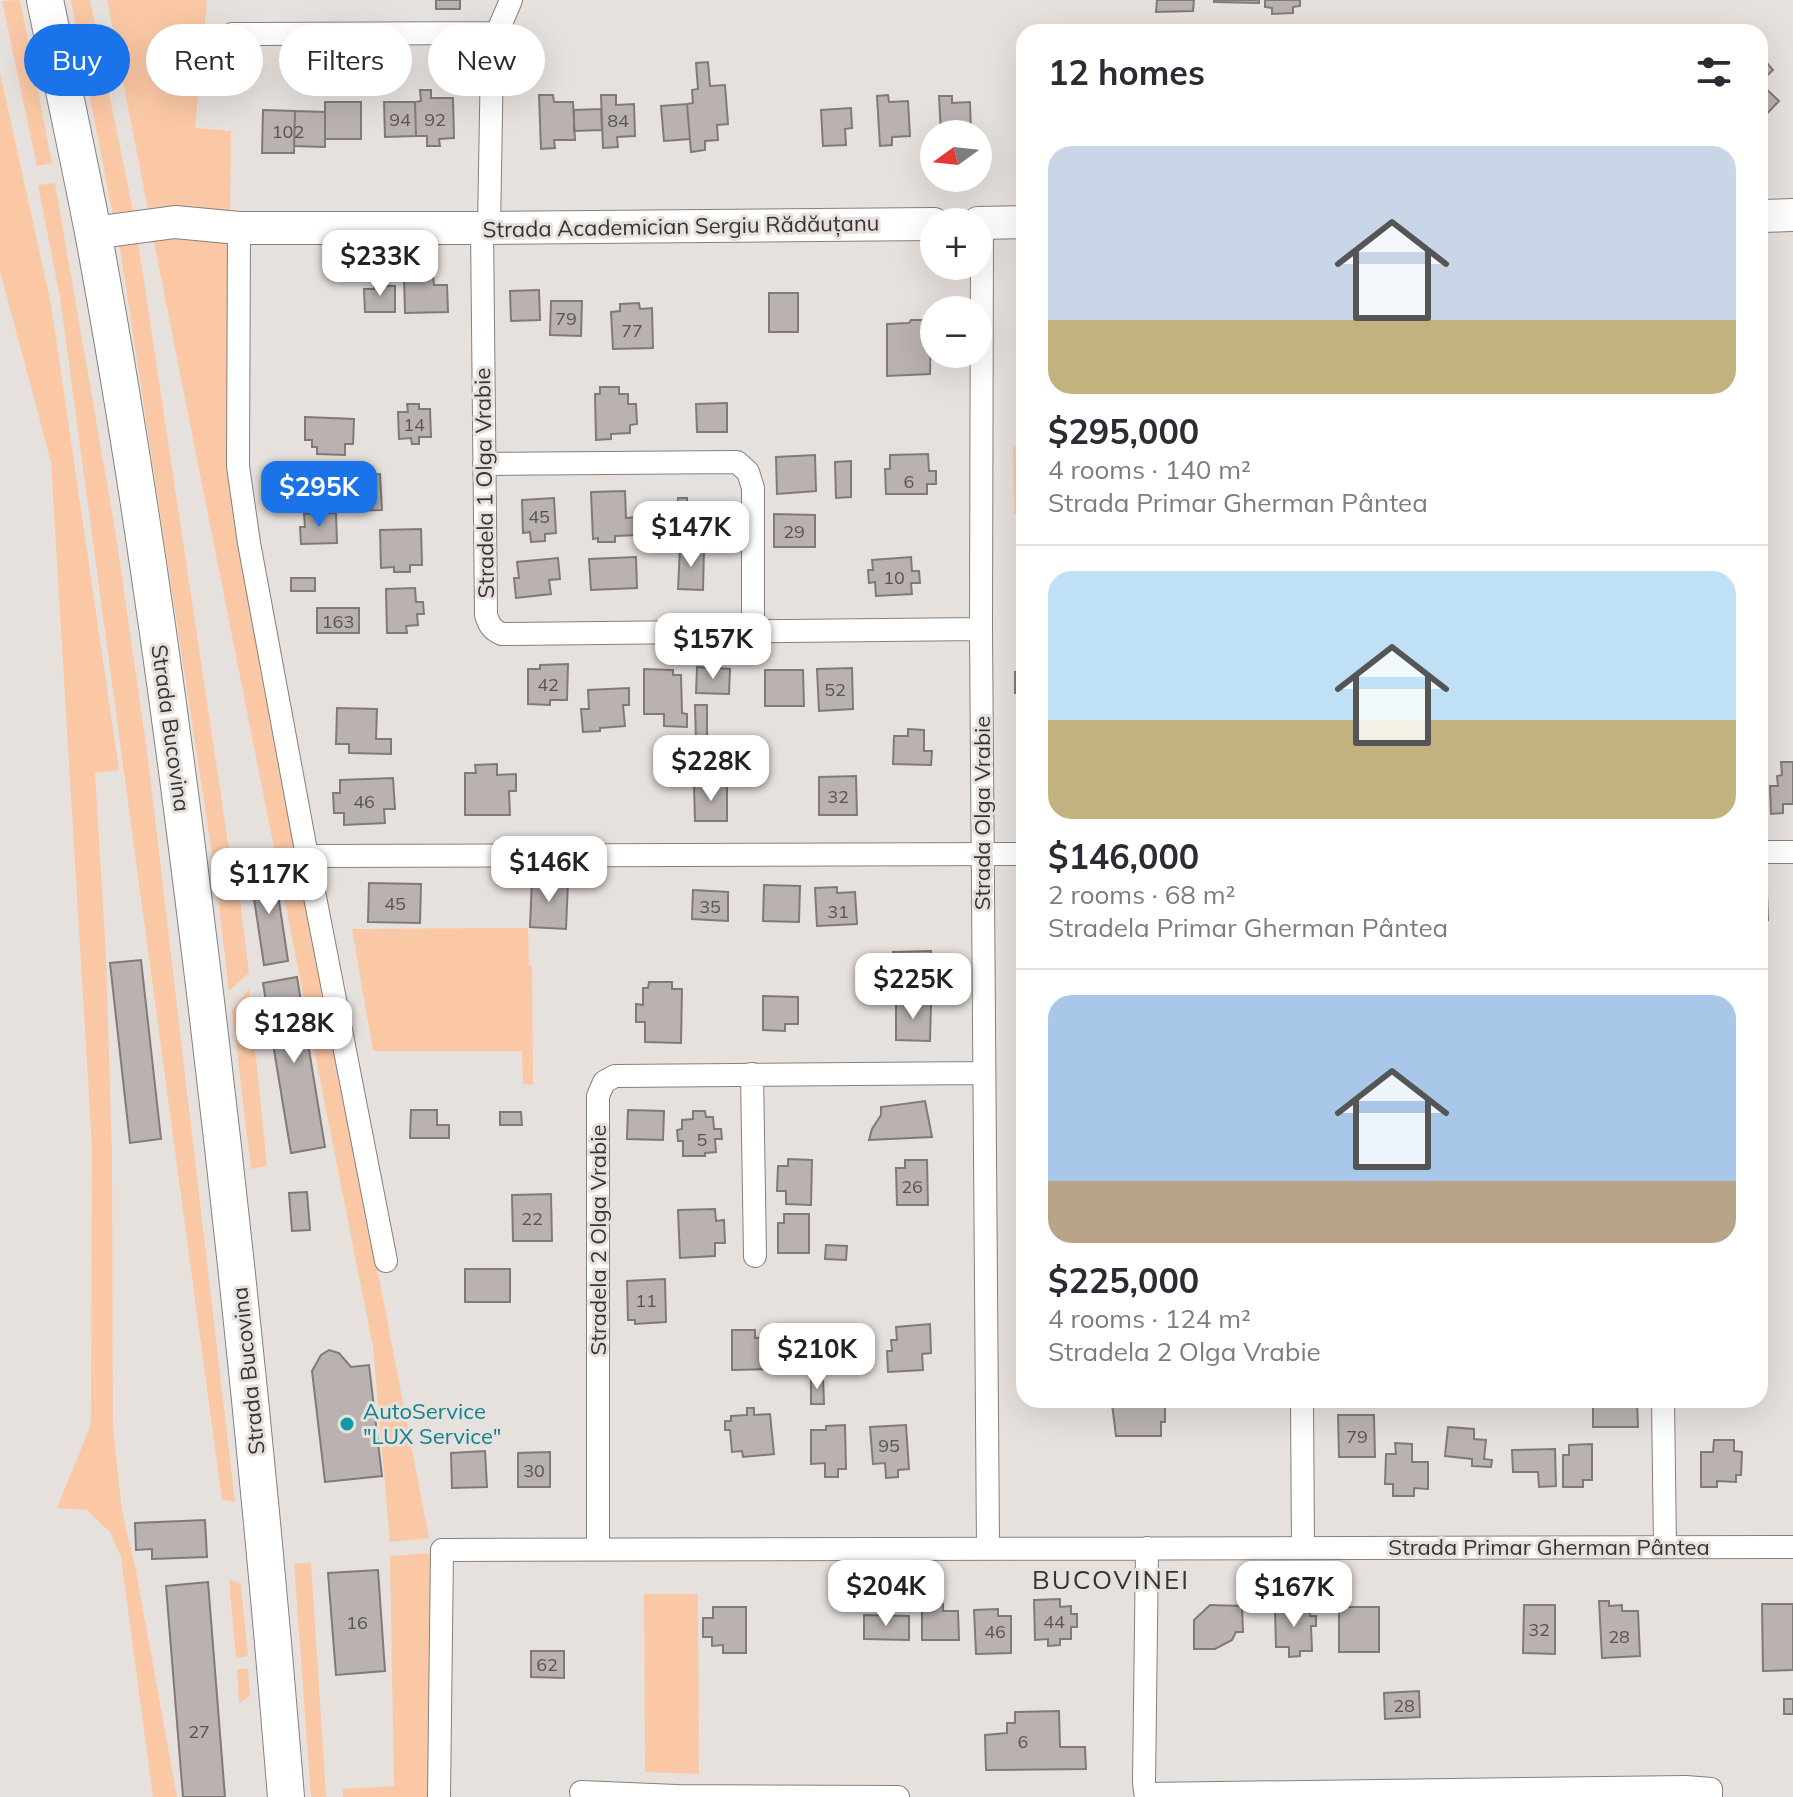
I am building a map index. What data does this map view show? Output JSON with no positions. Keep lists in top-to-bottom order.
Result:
{
  "streets": {
    "main road": ["Strada Bucovina"],
    "street": [
      "Strada Academician Sergiu Rădăuțanu",
      "Stradela 1 Olga Vrabie",
      "Strada Olga Vrabie",
      "Stradela 2 Olga Vrabie",
      "Strada Primar Gherman Pântea"
    ]
  },
  "crossings": [
    ["Strada Academician Sergiu Rădăuțanu", "Stradela 1 Olga Vrabie"],
    ["Strada Academician Sergiu Rădăuțanu", "Strada Bucovina"],
    ["Stradela 1 Olga Vrabie", "Strada Olga Vrabie"],
    ["Strada Olga Vrabie", "Stradela 2 Olga Vrabie"],
    ["Strada Olga Vrabie", "Strada Primar Gherman Pântea"],
    ["Stradela 2 Olga Vrabie", "Strada Primar Gherman Pântea"]
  ],
  "districts": ["BUCOVINEI"],
  "places": ["AutoService \"LUX Service\""],
  "house_numbers": [
    "94",
    "92",
    "84",
    "102",
    "79",
    "77",
    "14",
    "6",
    "45",
    "29",
    "10",
    "163",
    "42",
    "52",
    "32",
    "46",
    "45",
    "35",
    "31",
    "5",
    "26",
    "22",
    "11",
    "79",
    "95",
    "30",
    "44",
    "16",
    "32",
    "46",
    "28",
    "62",
    "28",
    "27",
    "6"
  ],
  "north": "left",
  "page": {
    "chip": [
      "Buy",
      "Rent",
      "Filters",
      "New"
    ],
    "heading": "12 homes",
    "map_buttons": ["+", "−"],
    "list": [
      {
        "name": "$295,000",
        "note": "4 rooms · 140 m² · Strada Primar Gherman Pântea"
      },
      {
        "name": "$146,000",
        "note": "2 rooms · 68 m² · Stradela Primar Gherman Pântea"
      },
      {
        "name": "$225,000",
        "note": "4 rooms · 124 m² · Stradela 2 Olga Vrabie"
      }
    ],
    "price": [
      "$233K",
      "$295K",
      "$147K",
      "$157K",
      "$228K",
      "$146K",
      "$117K",
      "$225K",
      "$128K",
      "$210K",
      "$204K",
      "$167K"
    ]
  }
}
